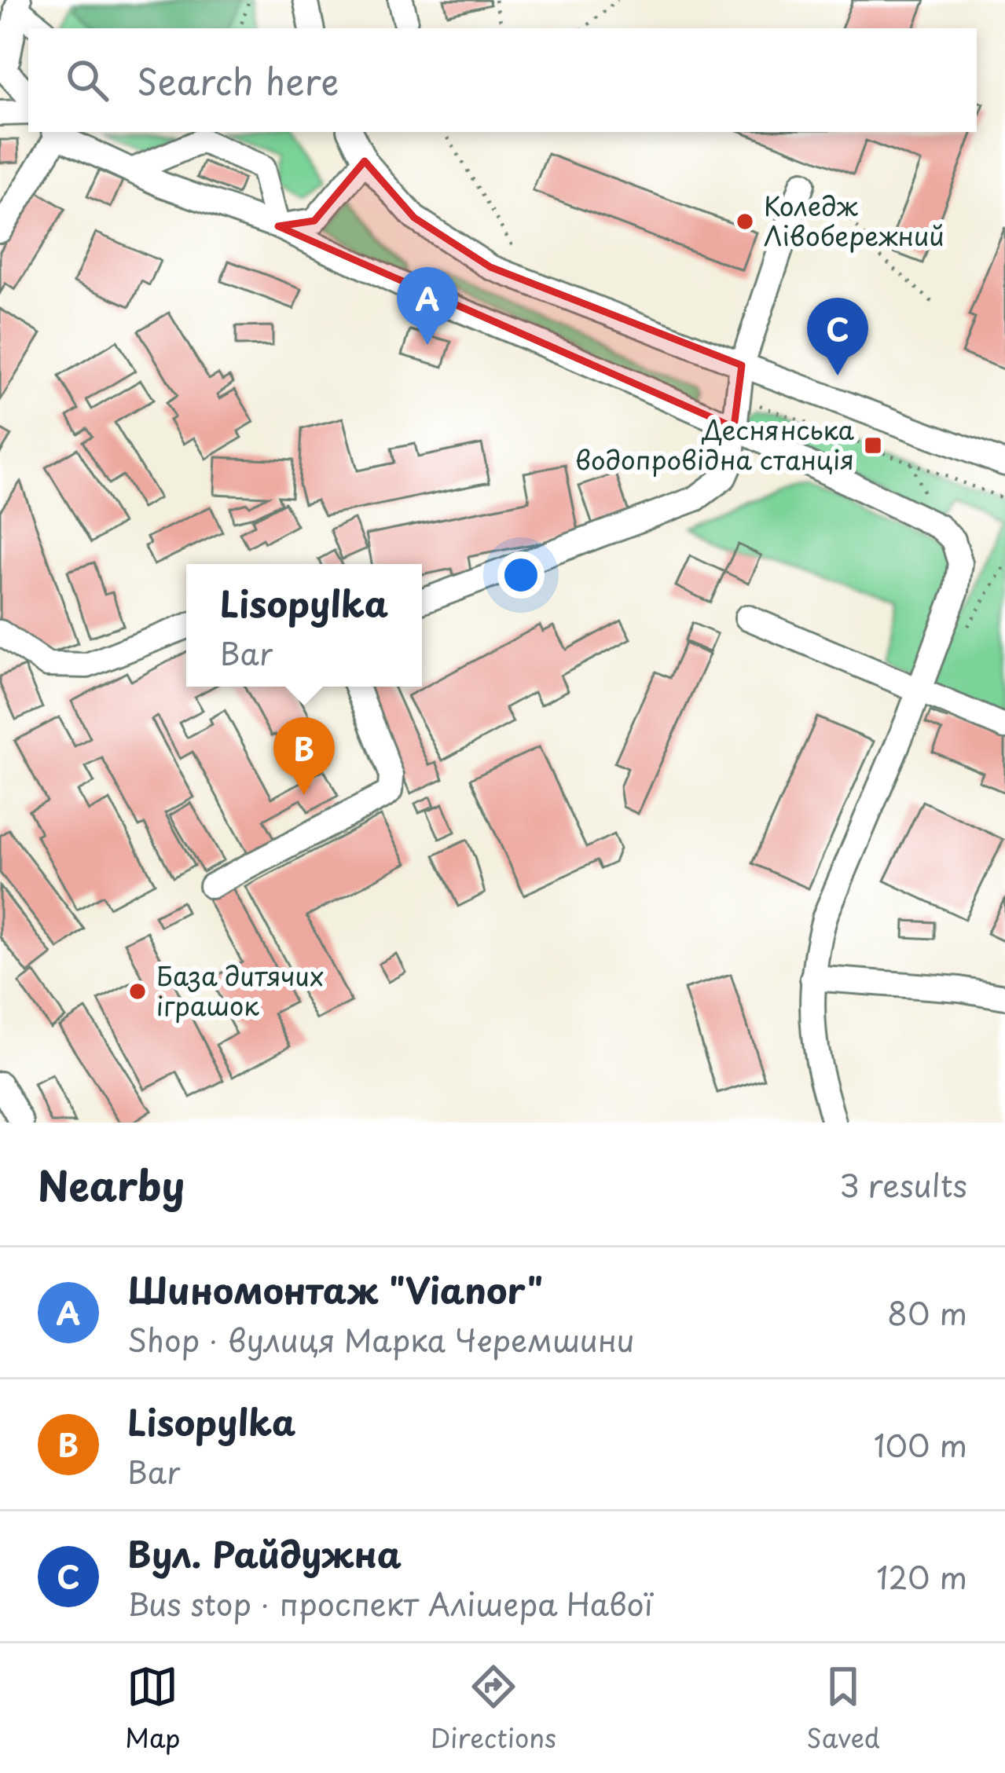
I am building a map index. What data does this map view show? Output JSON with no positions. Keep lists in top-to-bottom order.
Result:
{
  "places": {
    "other": ["Коледж Лівобережний", "База дитячих іграшок"],
    "transit": ["Деснянська водопровідна станція"]
  },
  "page": {
    "search": "Search here",
    "pins": ["A", "C", "B"],
    "popup": ["Lisopylka", "Bar"],
    "heading": ["Nearby", "3 results"],
    "list": [
      {
        "mark": "A",
        "name": "Шиномонтаж \"Vianor\"",
        "note": "Shop · вулиця Марка Черемшини",
        "value": "80 m"
      },
      {
        "mark": "B",
        "name": "Lisopylka",
        "note": "Bar",
        "value": "100 m"
      },
      {
        "mark": "C",
        "name": "Вул. Райдужна",
        "note": "Bus stop · проспект Алішера Навої",
        "value": "120 m"
      }
    ],
    "nav": ["Map", "Directions", "Saved"]
  }
}
